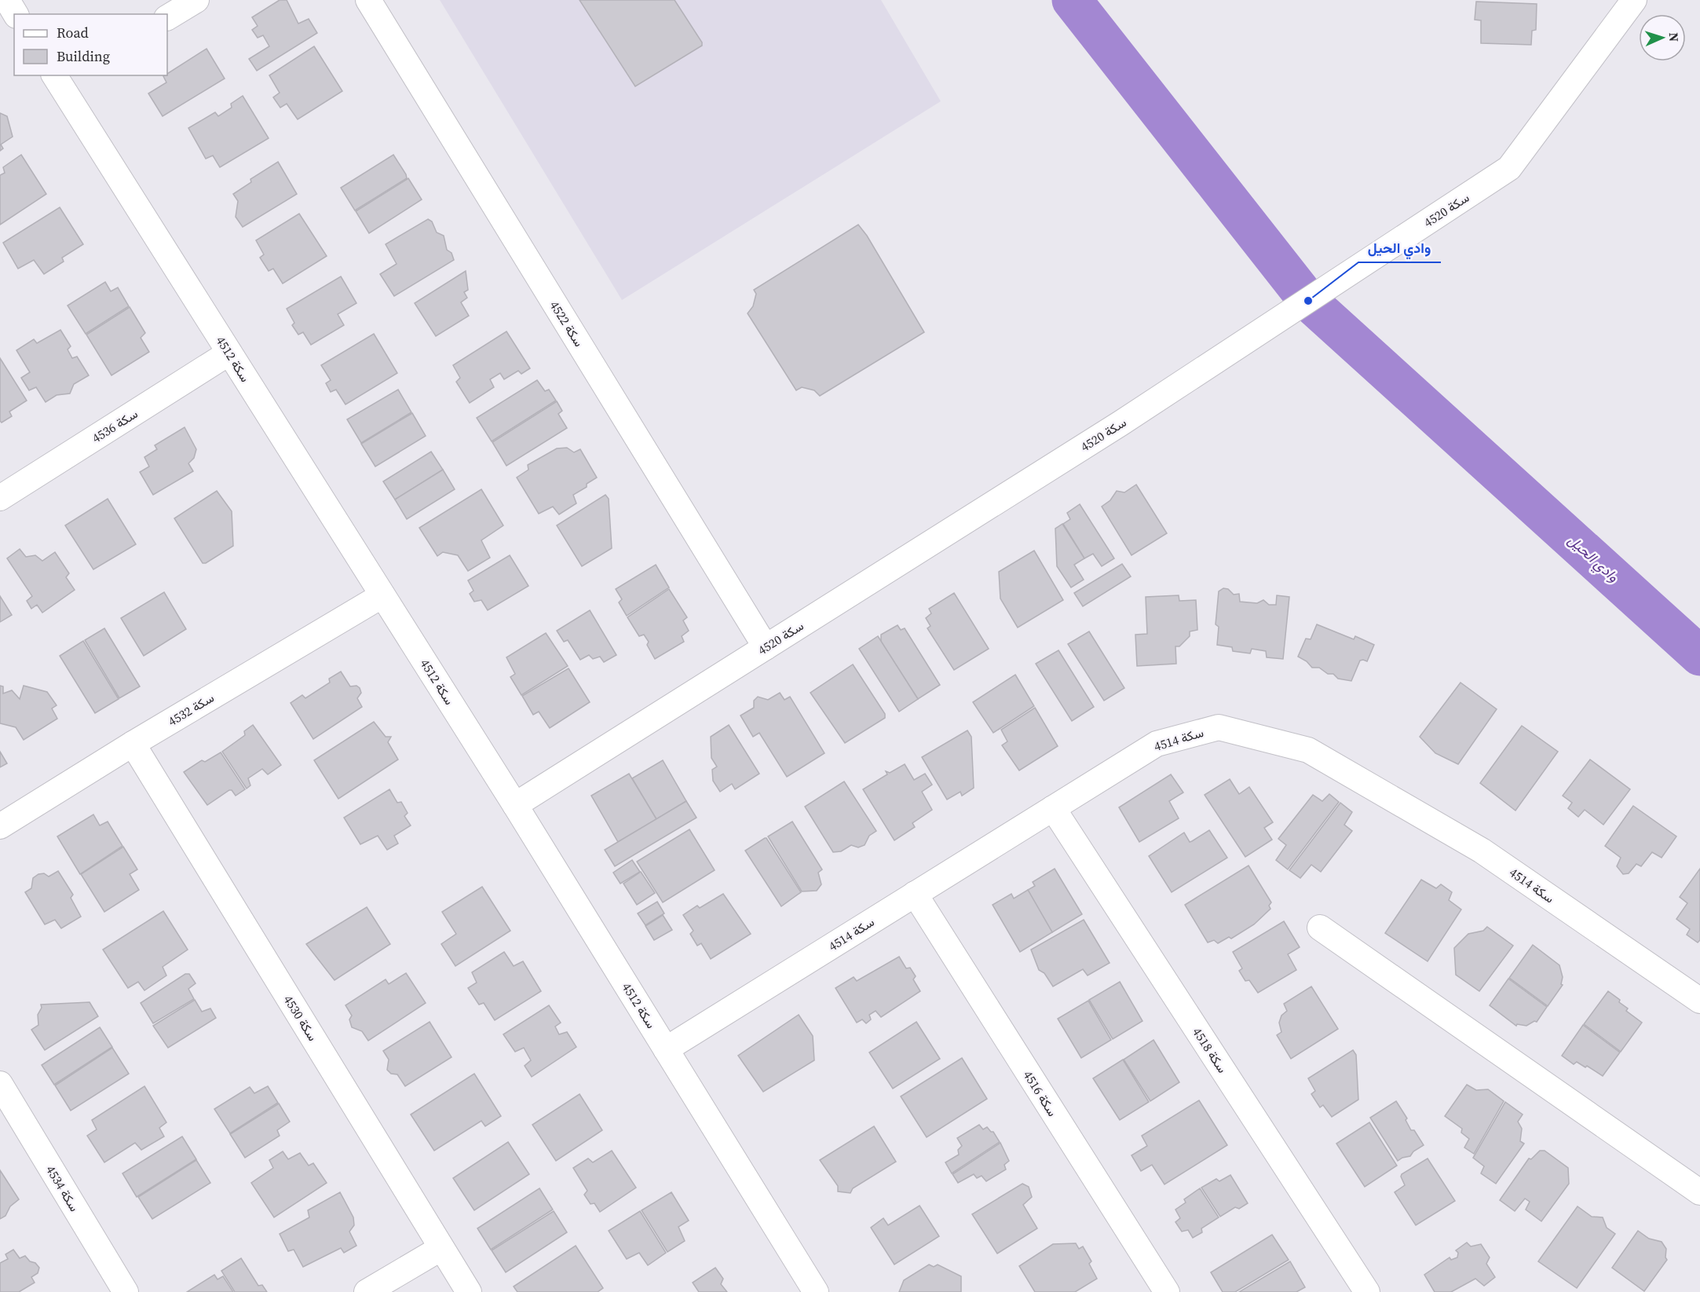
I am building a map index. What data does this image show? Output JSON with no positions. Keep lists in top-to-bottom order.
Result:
{
  "streets": {
    "street": [
      "سكة 4520",
      "سكة 4522",
      "سكة 4512",
      "سكة 4536",
      "سكة 4532",
      "سكة 4514",
      "سكة 4530",
      "سكة 4518",
      "سكة 4516",
      "سكة 4534"
    ]
  },
  "crossings": [
    ["سكة 4520", "سكة 4522"],
    ["سكة 4520", "سكة 4512"],
    ["سكة 4512", "سكة 4536"],
    ["سكة 4512", "سكة 4532"],
    ["سكة 4512", "سكة 4514"],
    ["سكة 4532", "سكة 4530"],
    ["سكة 4514", "سكة 4518"],
    ["سكة 4514", "سكة 4516"]
  ],
  "water": ["وادي الحيل"],
  "places": ["وادي الحيل"],
  "legend": ["Road", "Building"],
  "north": "right"
}
